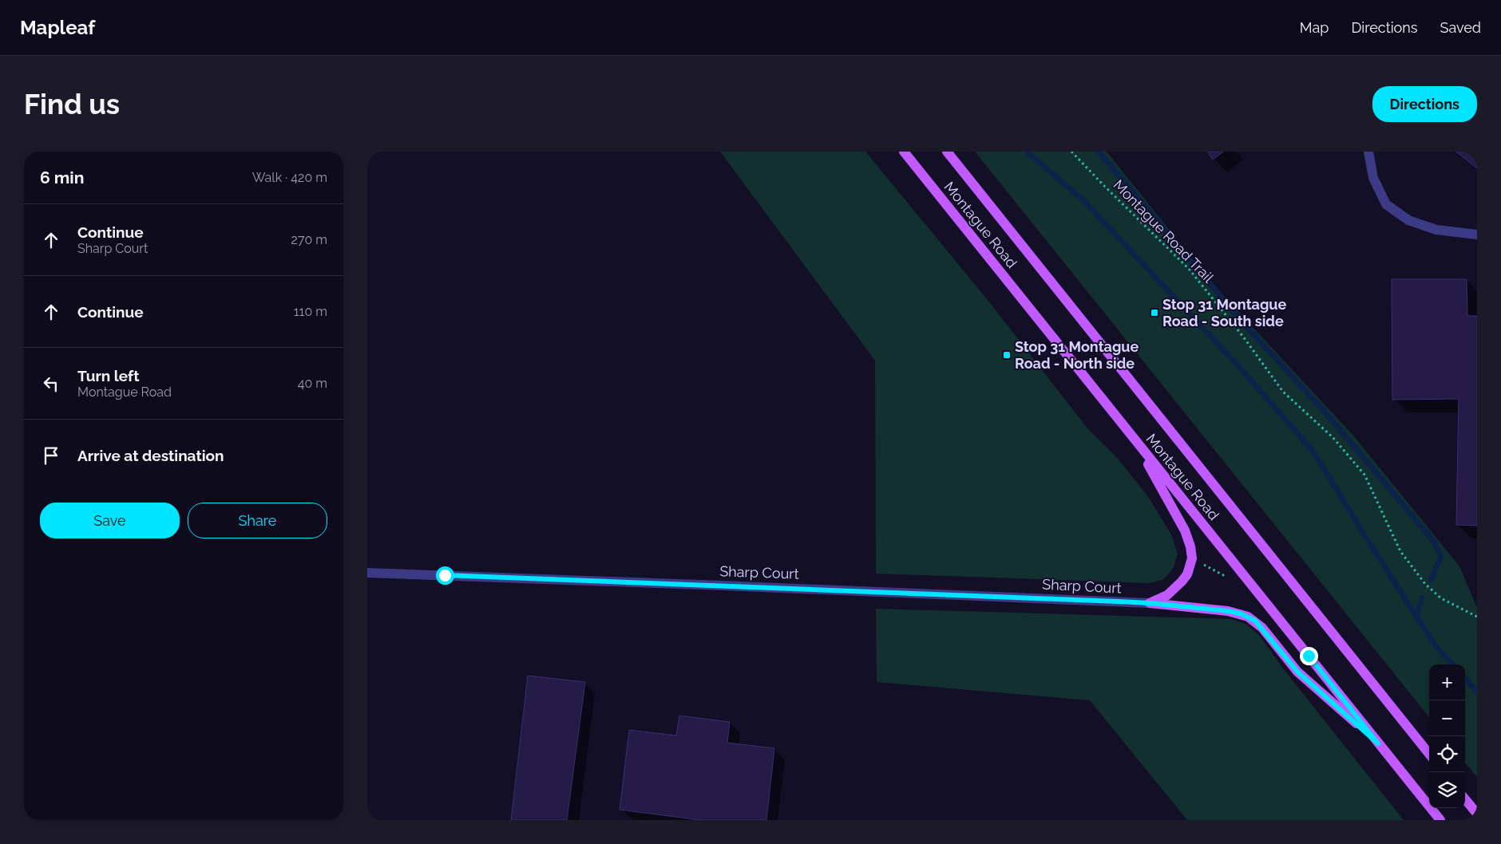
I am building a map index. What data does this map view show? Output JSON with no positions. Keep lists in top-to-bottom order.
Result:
{
  "streets": {
    "main road": ["Montague Road"],
    "street": ["Sharp Court"],
    "path": ["Montague Road Trail"]
  },
  "places": {
    "transit": ["Stop 31 Montague Road - South side", "Stop 31 Montague Road - North side"]
  },
  "page": {
    "header": "Mapleaf",
    "nav": ["Map", "Directions", "Saved"],
    "buttons": [
      "Directions",
      ["Save", "Share"]
    ],
    "title": "Find us",
    "heading": ["6 min", "Walk · 420 m"],
    "list": [
      ["Continue", "Sharp Court", "270 m"],
      ["Continue", "110 m"],
      ["Turn left", "Montague Road", "40 m"],
      "Arrive at destination"
    ],
    "map_buttons": ["+", "−"]
  }
}
